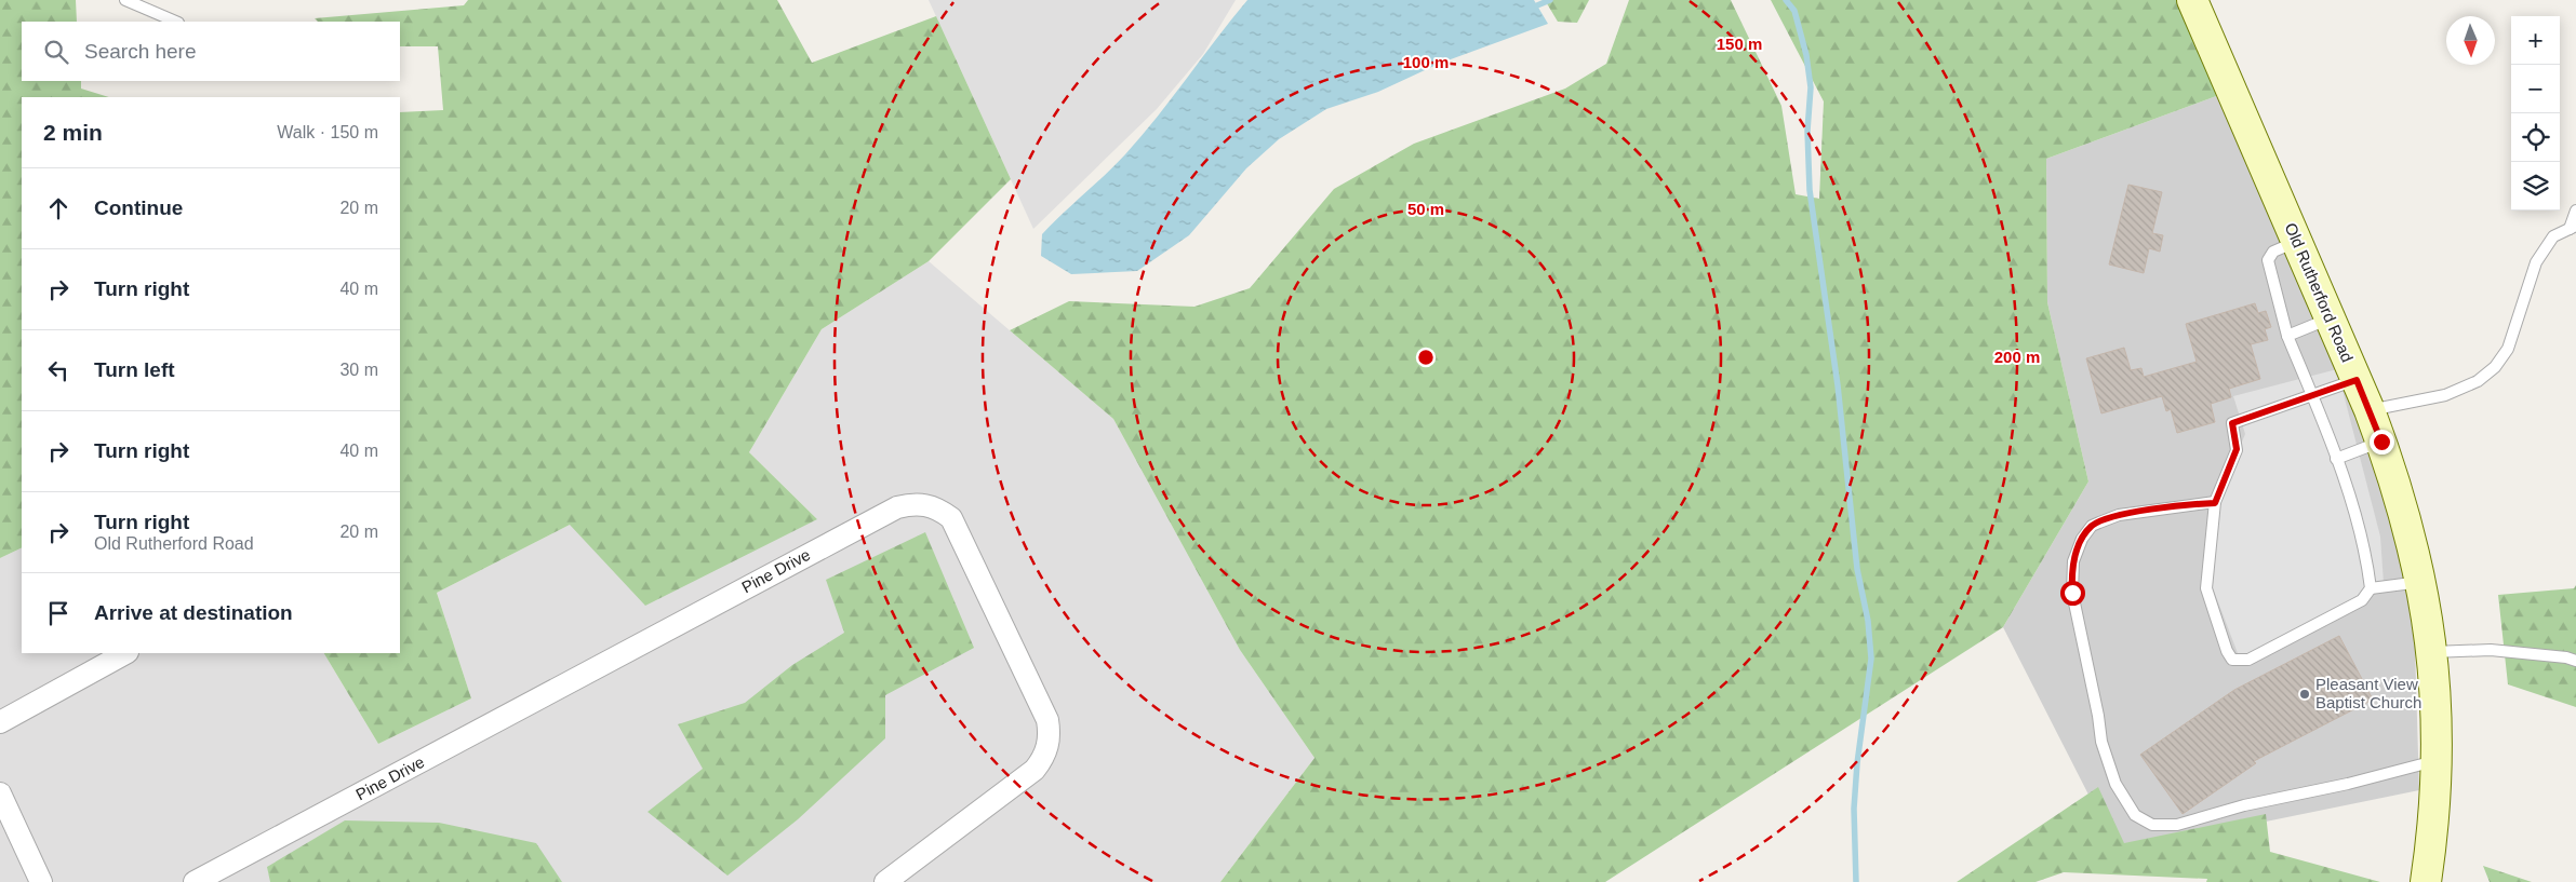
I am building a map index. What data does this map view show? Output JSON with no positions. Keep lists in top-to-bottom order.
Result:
{
  "streets": {
    "street": ["Old Rutherford Road", "Pine Drive"]
  },
  "places": ["Pleasant View Baptist Church"],
  "north": "bottom",
  "page": {
    "map_buttons": ["+", "−"],
    "search": "Search here",
    "heading": ["2 min", "Walk · 150 m"],
    "list": [
      ["Continue", "20 m"],
      ["Turn right", "40 m"],
      ["Turn left", "30 m"],
      ["Turn right", "40 m"],
      ["Turn right", "Old Rutherford Road", "20 m"],
      "Arrive at destination"
    ]
  },
  "rings": [
    "150 m",
    "100 m",
    "50 m",
    "200 m"
  ]
}
